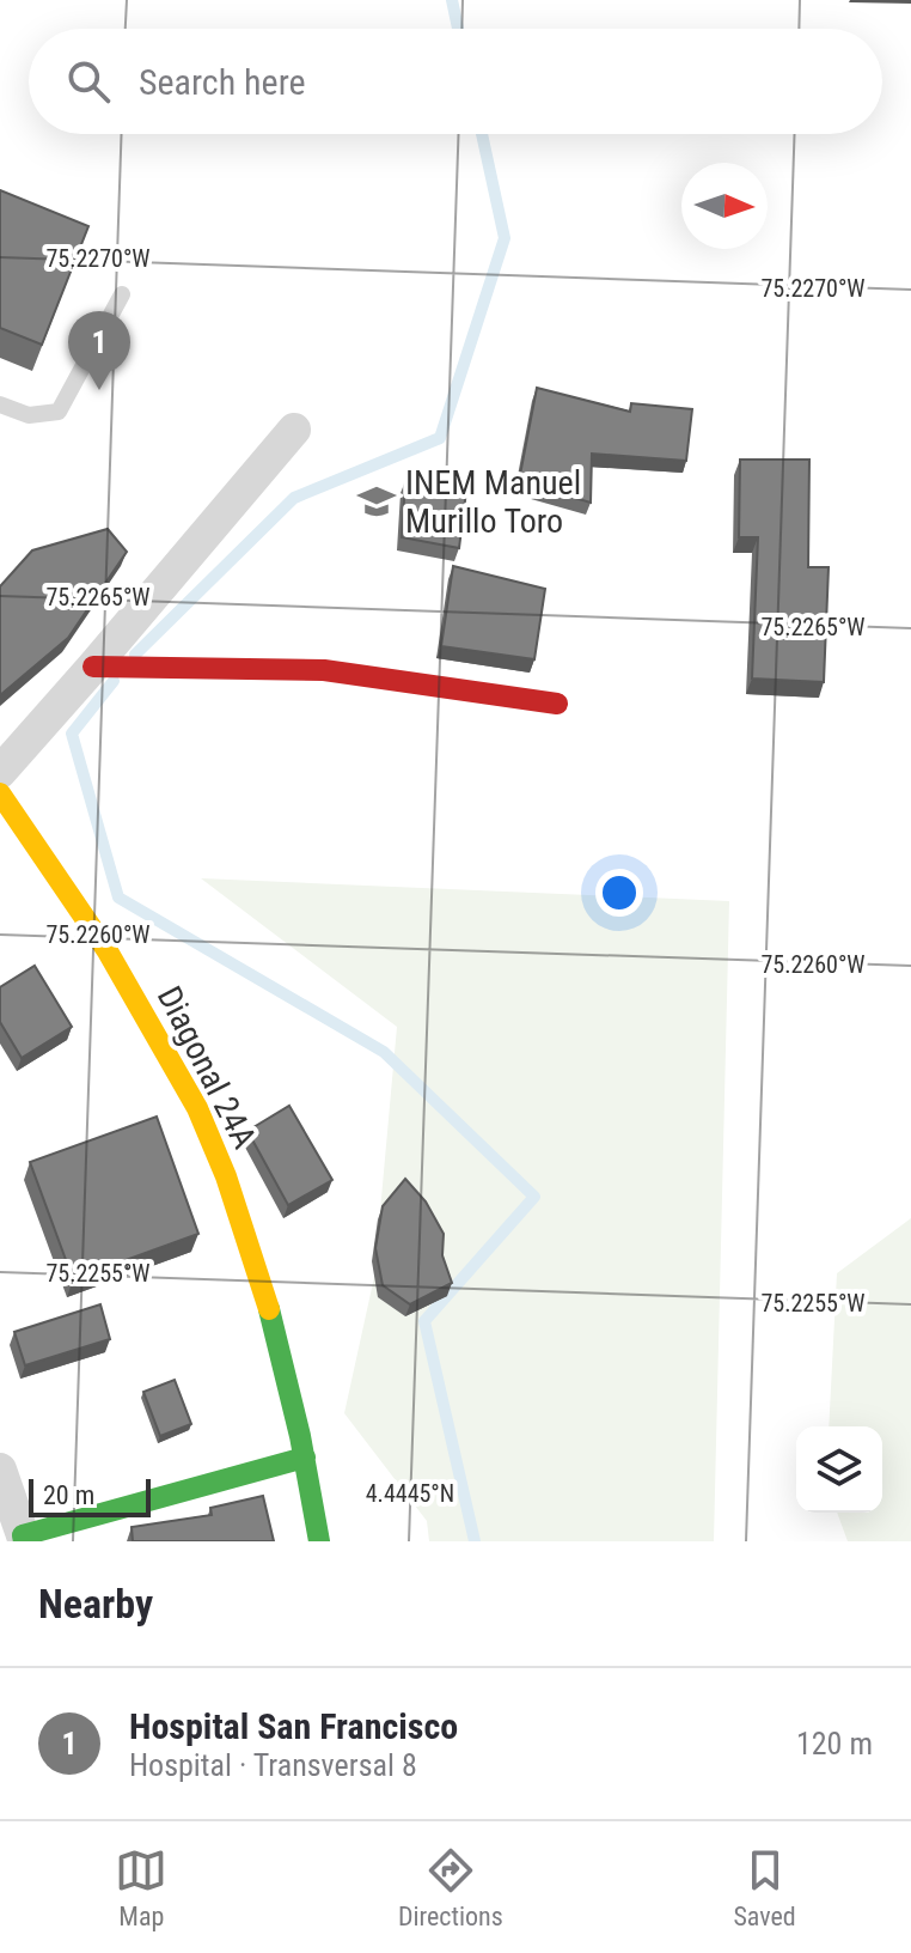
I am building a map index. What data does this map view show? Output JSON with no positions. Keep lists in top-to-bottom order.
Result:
{
  "streets": {
    "street": ["Diagonal 24A"]
  },
  "places": {
    "school or university": ["INEM Manuel Murillo Toro"]
  },
  "scale_bar": "20 m",
  "north": "right",
  "page": {
    "search": "Search here",
    "pins": "1",
    "scale": "20 m",
    "heading": "Nearby",
    "list": [
      {
        "mark": "1",
        "name": "Hospital San Francisco",
        "note": "Hospital · Transversal 8",
        "value": "120 m"
      }
    ],
    "nav": ["Map", "Directions", "Saved"]
  },
  "coordinates": [
    "75.2270°W",
    "75.2265°W",
    "75.2260°W",
    "75.2255°W",
    "4.4445°N"
  ]
}
